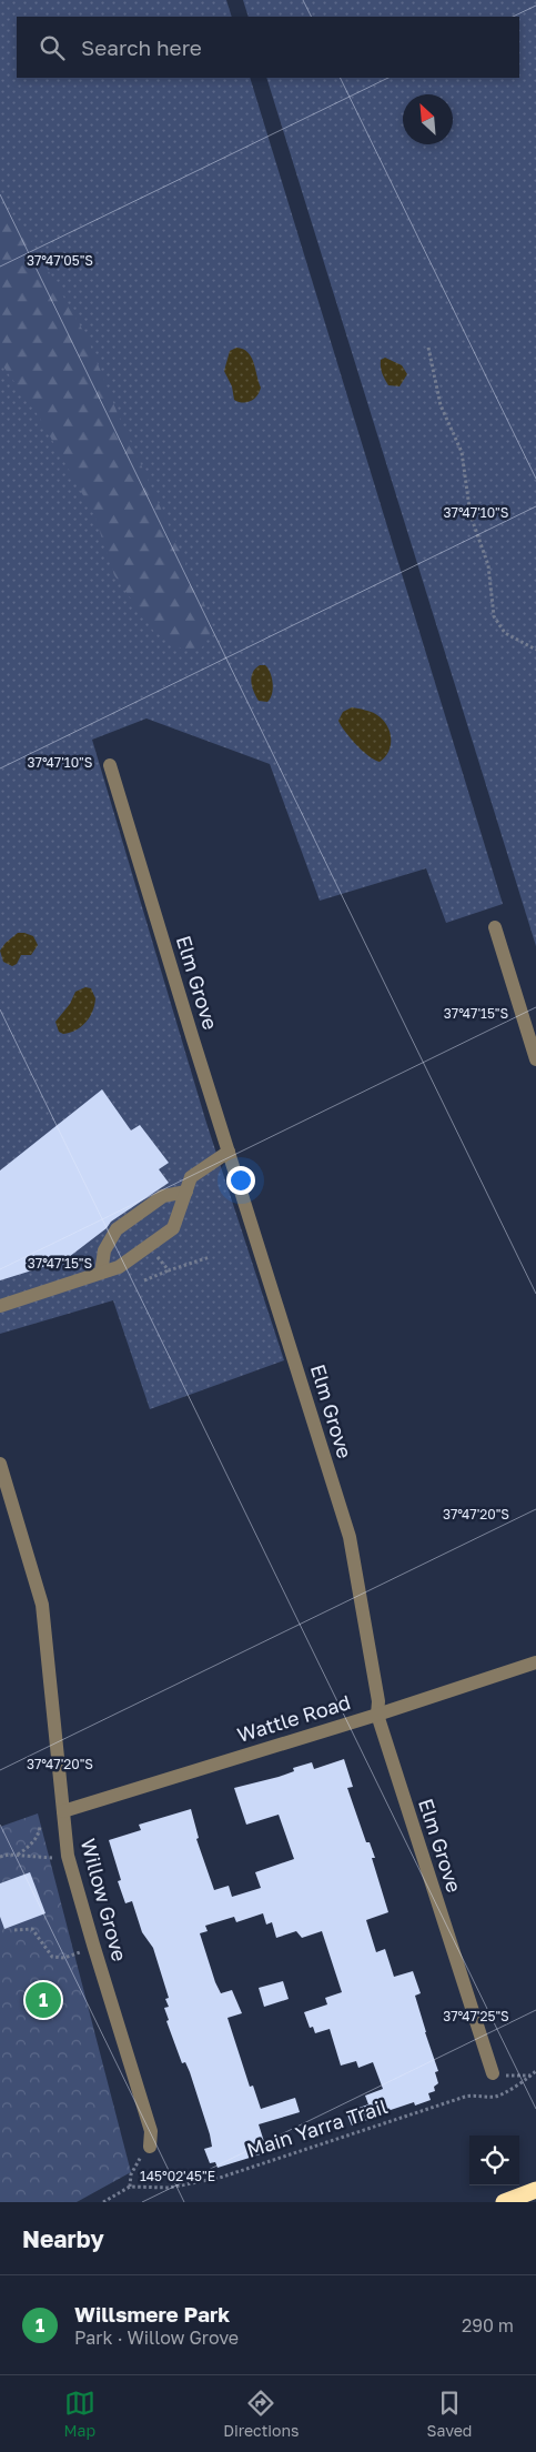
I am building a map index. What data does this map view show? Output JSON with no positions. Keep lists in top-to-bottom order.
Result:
{
  "streets": {
    "street": ["Elm Grove", "Wattle Road", "Willow Grove"],
    "path": ["Main Yarra Trail"]
  },
  "crossings": [
    ["Elm Grove", "Wattle Road"],
    ["Wattle Road", "Willow Grove"]
  ],
  "north": "top left",
  "page": {
    "search": "Search here",
    "pins": "1",
    "heading": "Nearby",
    "list": [
      {
        "mark": "1",
        "name": "Willsmere Park",
        "note": "Park · Willow Grove",
        "value": "290 m"
      }
    ],
    "nav": ["Map", "Directions", "Saved"]
  },
  "coordinates": [
    "37°47'05\"S",
    "37°47'10\"S",
    "37°47'15\"S",
    "37°47'20\"S",
    "37°47'25\"S",
    "145°02'45\"E"
  ]
}
